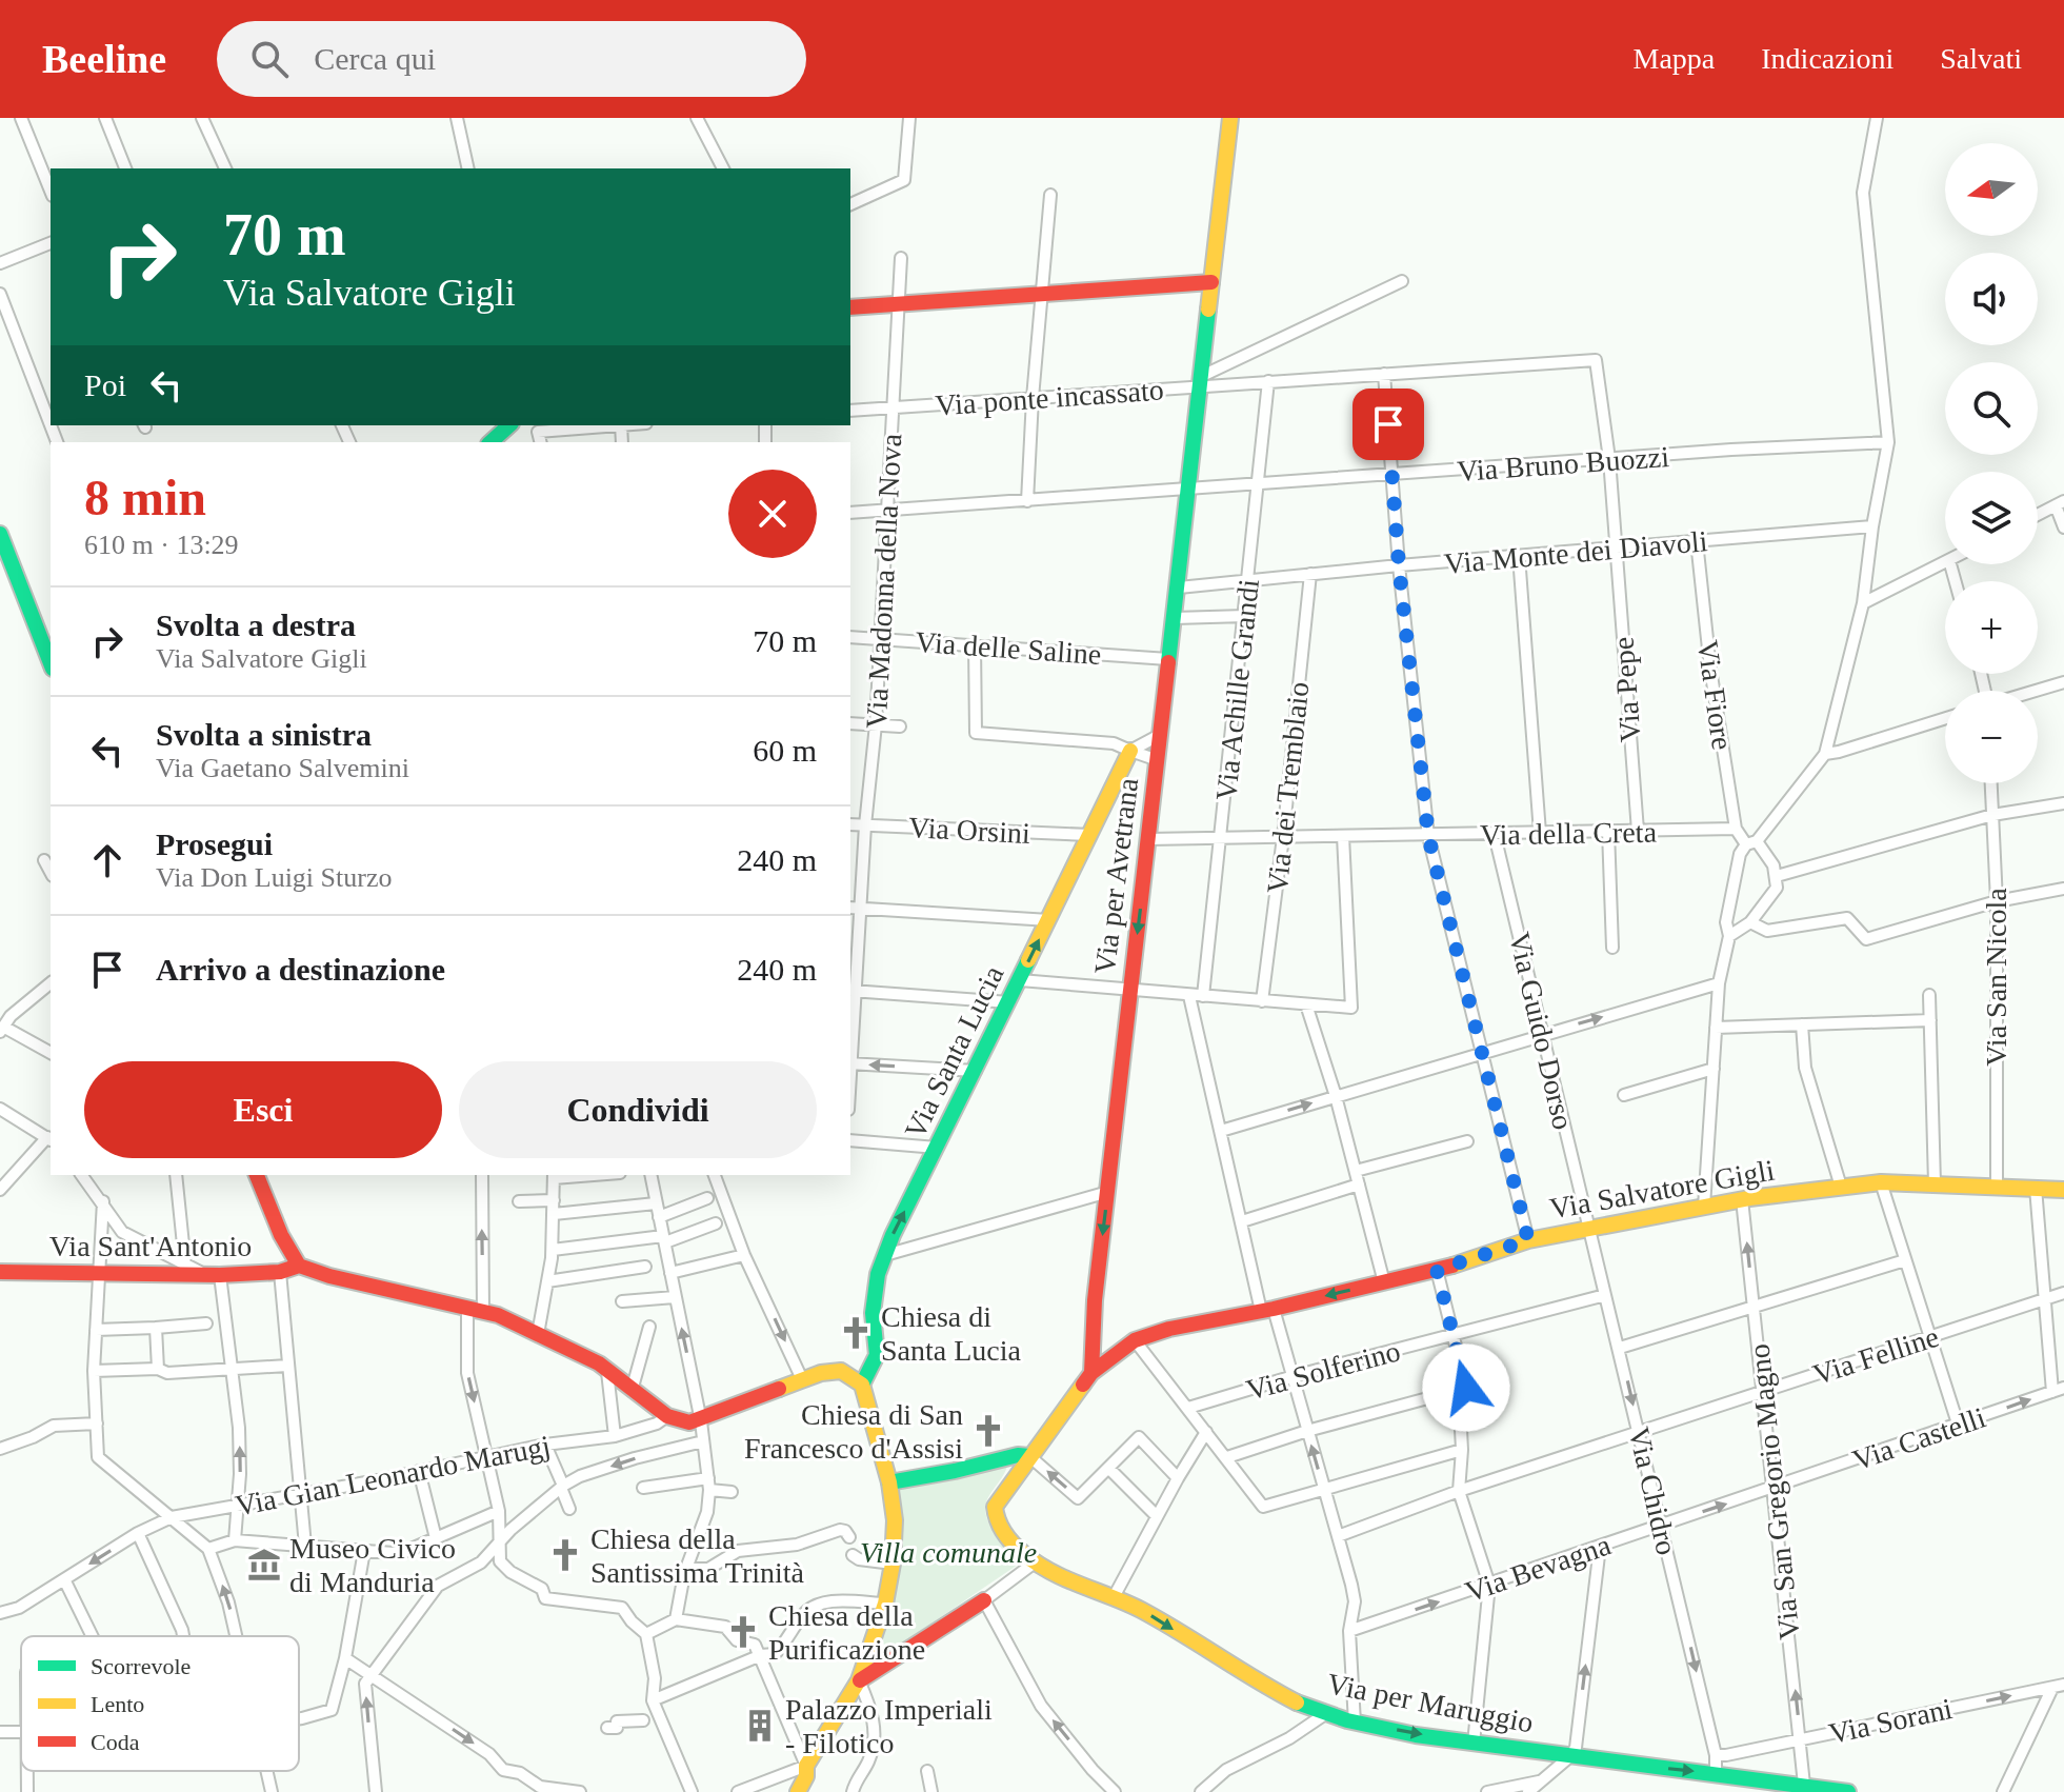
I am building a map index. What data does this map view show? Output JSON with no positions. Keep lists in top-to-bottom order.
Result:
{
  "streets": {
    "street": [
      "Via ponte incassato",
      "Via Bruno Buozzi",
      "Via Monte dei Diavoli",
      "Via Madonna della Nova",
      "Via delle Saline",
      "Via Achille Grandi",
      "Via Pepe",
      "Via Fiore",
      "Via dei Tremblaio",
      "Via Orsini",
      "Via della Creta",
      "Via per Avetrana",
      "Via San Nicola",
      "Via Guido Dorso",
      "Via Santa Lucia",
      "Via Salvatore Gigli",
      "Via Sant'Antonio",
      "Via Felline",
      "Via Solferino",
      "Via Castelli",
      "Via Gian Leonardo Marugj",
      "Via Chidro",
      "Via San Gregorio Magno",
      "Via Bevagna",
      "Via per Maruggio",
      "Via Sorani"
    ]
  },
  "crossings": [
    ["Via ponte incassato", "Via Madonna della Nova"],
    ["Via ponte incassato", "Via Achille Grandi"],
    ["Via ponte incassato", "Via Pepe"],
    ["Via ponte incassato", "Via per Avetrana"],
    ["Via Bruno Buozzi", "Via Madonna della Nova"],
    ["Via Bruno Buozzi", "Via Achille Grandi"],
    ["Via Bruno Buozzi", "Via Pepe"],
    ["Via Bruno Buozzi", "Via per Avetrana"],
    ["Via Monte dei Diavoli", "Via Achille Grandi"],
    ["Via Monte dei Diavoli", "Via Pepe"],
    ["Via Monte dei Diavoli", "Via Fiore"],
    ["Via Monte dei Diavoli", "Via dei Tremblaio"],
    ["Via Monte dei Diavoli", "Via per Avetrana"],
    ["Via Madonna della Nova", "Via delle Saline"],
    ["Via Madonna della Nova", "Via Orsini"],
    ["Via delle Saline", "Via per Avetrana"],
    ["Via Achille Grandi", "Via della Creta"],
    ["Via Pepe", "Via della Creta"],
    ["Via Fiore", "Via della Creta"],
    ["Via dei Tremblaio", "Via della Creta"],
    ["Via Orsini", "Via Santa Lucia"],
    ["Via della Creta", "Via per Avetrana"],
    ["Via della Creta", "Via Guido Dorso"],
    ["Via per Avetrana", "Via Salvatore Gigli"],
    ["Via San Nicola", "Via Salvatore Gigli"],
    ["Via Guido Dorso", "Via Salvatore Gigli"],
    ["Via Guido Dorso", "Via Chidro"],
    ["Via Salvatore Gigli", "Via Chidro"],
    ["Via Salvatore Gigli", "Via San Gregorio Magno"],
    ["Via Felline", "Via Chidro"],
    ["Via Felline", "Via San Gregorio Magno"],
    ["Via Solferino", "Via Chidro"],
    ["Via Castelli", "Via San Gregorio Magno"],
    ["Via Castelli", "Via Bevagna"],
    ["Via Chidro", "Via Bevagna"],
    ["Via Chidro", "Via per Maruggio"],
    ["Via Chidro", "Via Sorani"],
    ["Via San Gregorio Magno", "Via Bevagna"],
    ["Via San Gregorio Magno", "Via per Maruggio"],
    ["Via San Gregorio Magno", "Via Sorani"]
  ],
  "one_way": [
    "Via Castelli",
    "Via Chidro",
    "Via San Gregorio Magno",
    "Via Bevagna",
    "Via per Maruggio",
    "Via Sorani"
  ],
  "parks": ["Villa comunale"],
  "places": {
    "church": [
      "Chiesa di Santa Lucia",
      "Chiesa di San Francesco d'Assisi",
      "Chiesa della Santissima Trinità",
      "Chiesa della Purificazione"
    ],
    "museum": ["Museo Civico di Manduria"],
    "building": ["Palazzo Imperiali - Filotico"]
  },
  "legend": ["Scorrevole", "Lento", "Coda"],
  "north": "left",
  "page": {
    "header": "Beeline",
    "search": "Cerca qui",
    "nav": ["Mappa", "Indicazioni", "Salvati"],
    "map_buttons": ["+", "−"],
    "turn": ["70 m", "Via Salvatore Gigli"],
    "then": "Poi",
    "heading": ["8 min", "610 m · 13:29"],
    "list": [
      {
        "name": "Svolta a destra",
        "note": "Via Salvatore Gigli",
        "value": "70 m"
      },
      {
        "name": "Svolta a sinistra",
        "note": "Via Gaetano Salvemini",
        "value": "60 m"
      },
      {
        "name": "Prosegui",
        "note": "Via Don Luigi Sturzo",
        "value": "240 m"
      },
      {
        "name": "Arrivo a destinazione",
        "value": "240 m"
      }
    ],
    "buttons": ["Esci", "Condividi"]
  }
}
